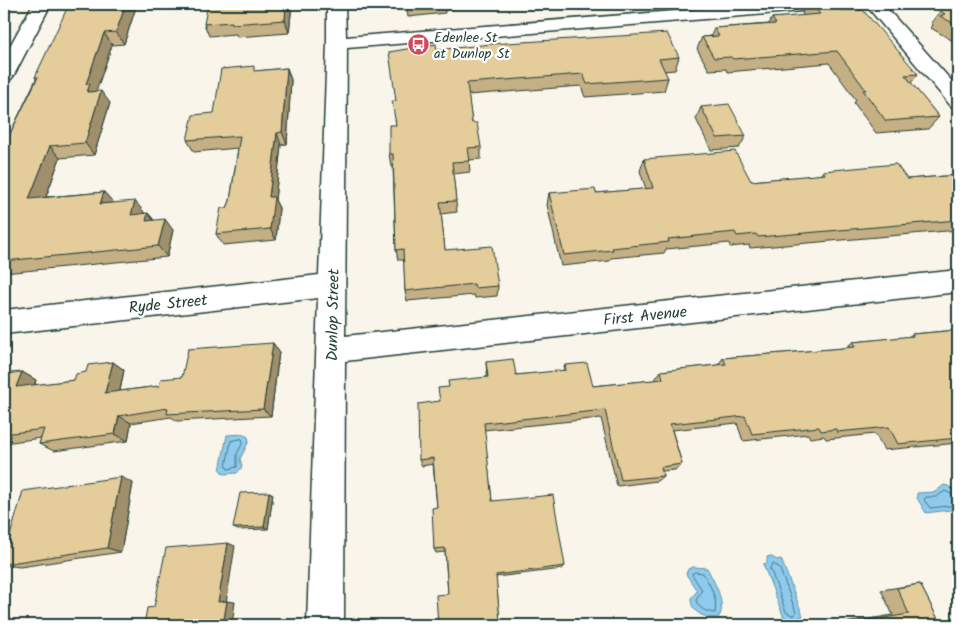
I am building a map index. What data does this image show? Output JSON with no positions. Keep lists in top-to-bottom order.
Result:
{
  "streets": {
    "street": ["Ryde Street", "Dunlop Street", "First Avenue"]
  },
  "crossings": [
    ["Ryde Street", "Dunlop Street"],
    ["Dunlop Street", "First Avenue"]
  ],
  "places": {
    "bus stop": ["Edenlee St at Dunlop St"]
  }
}
